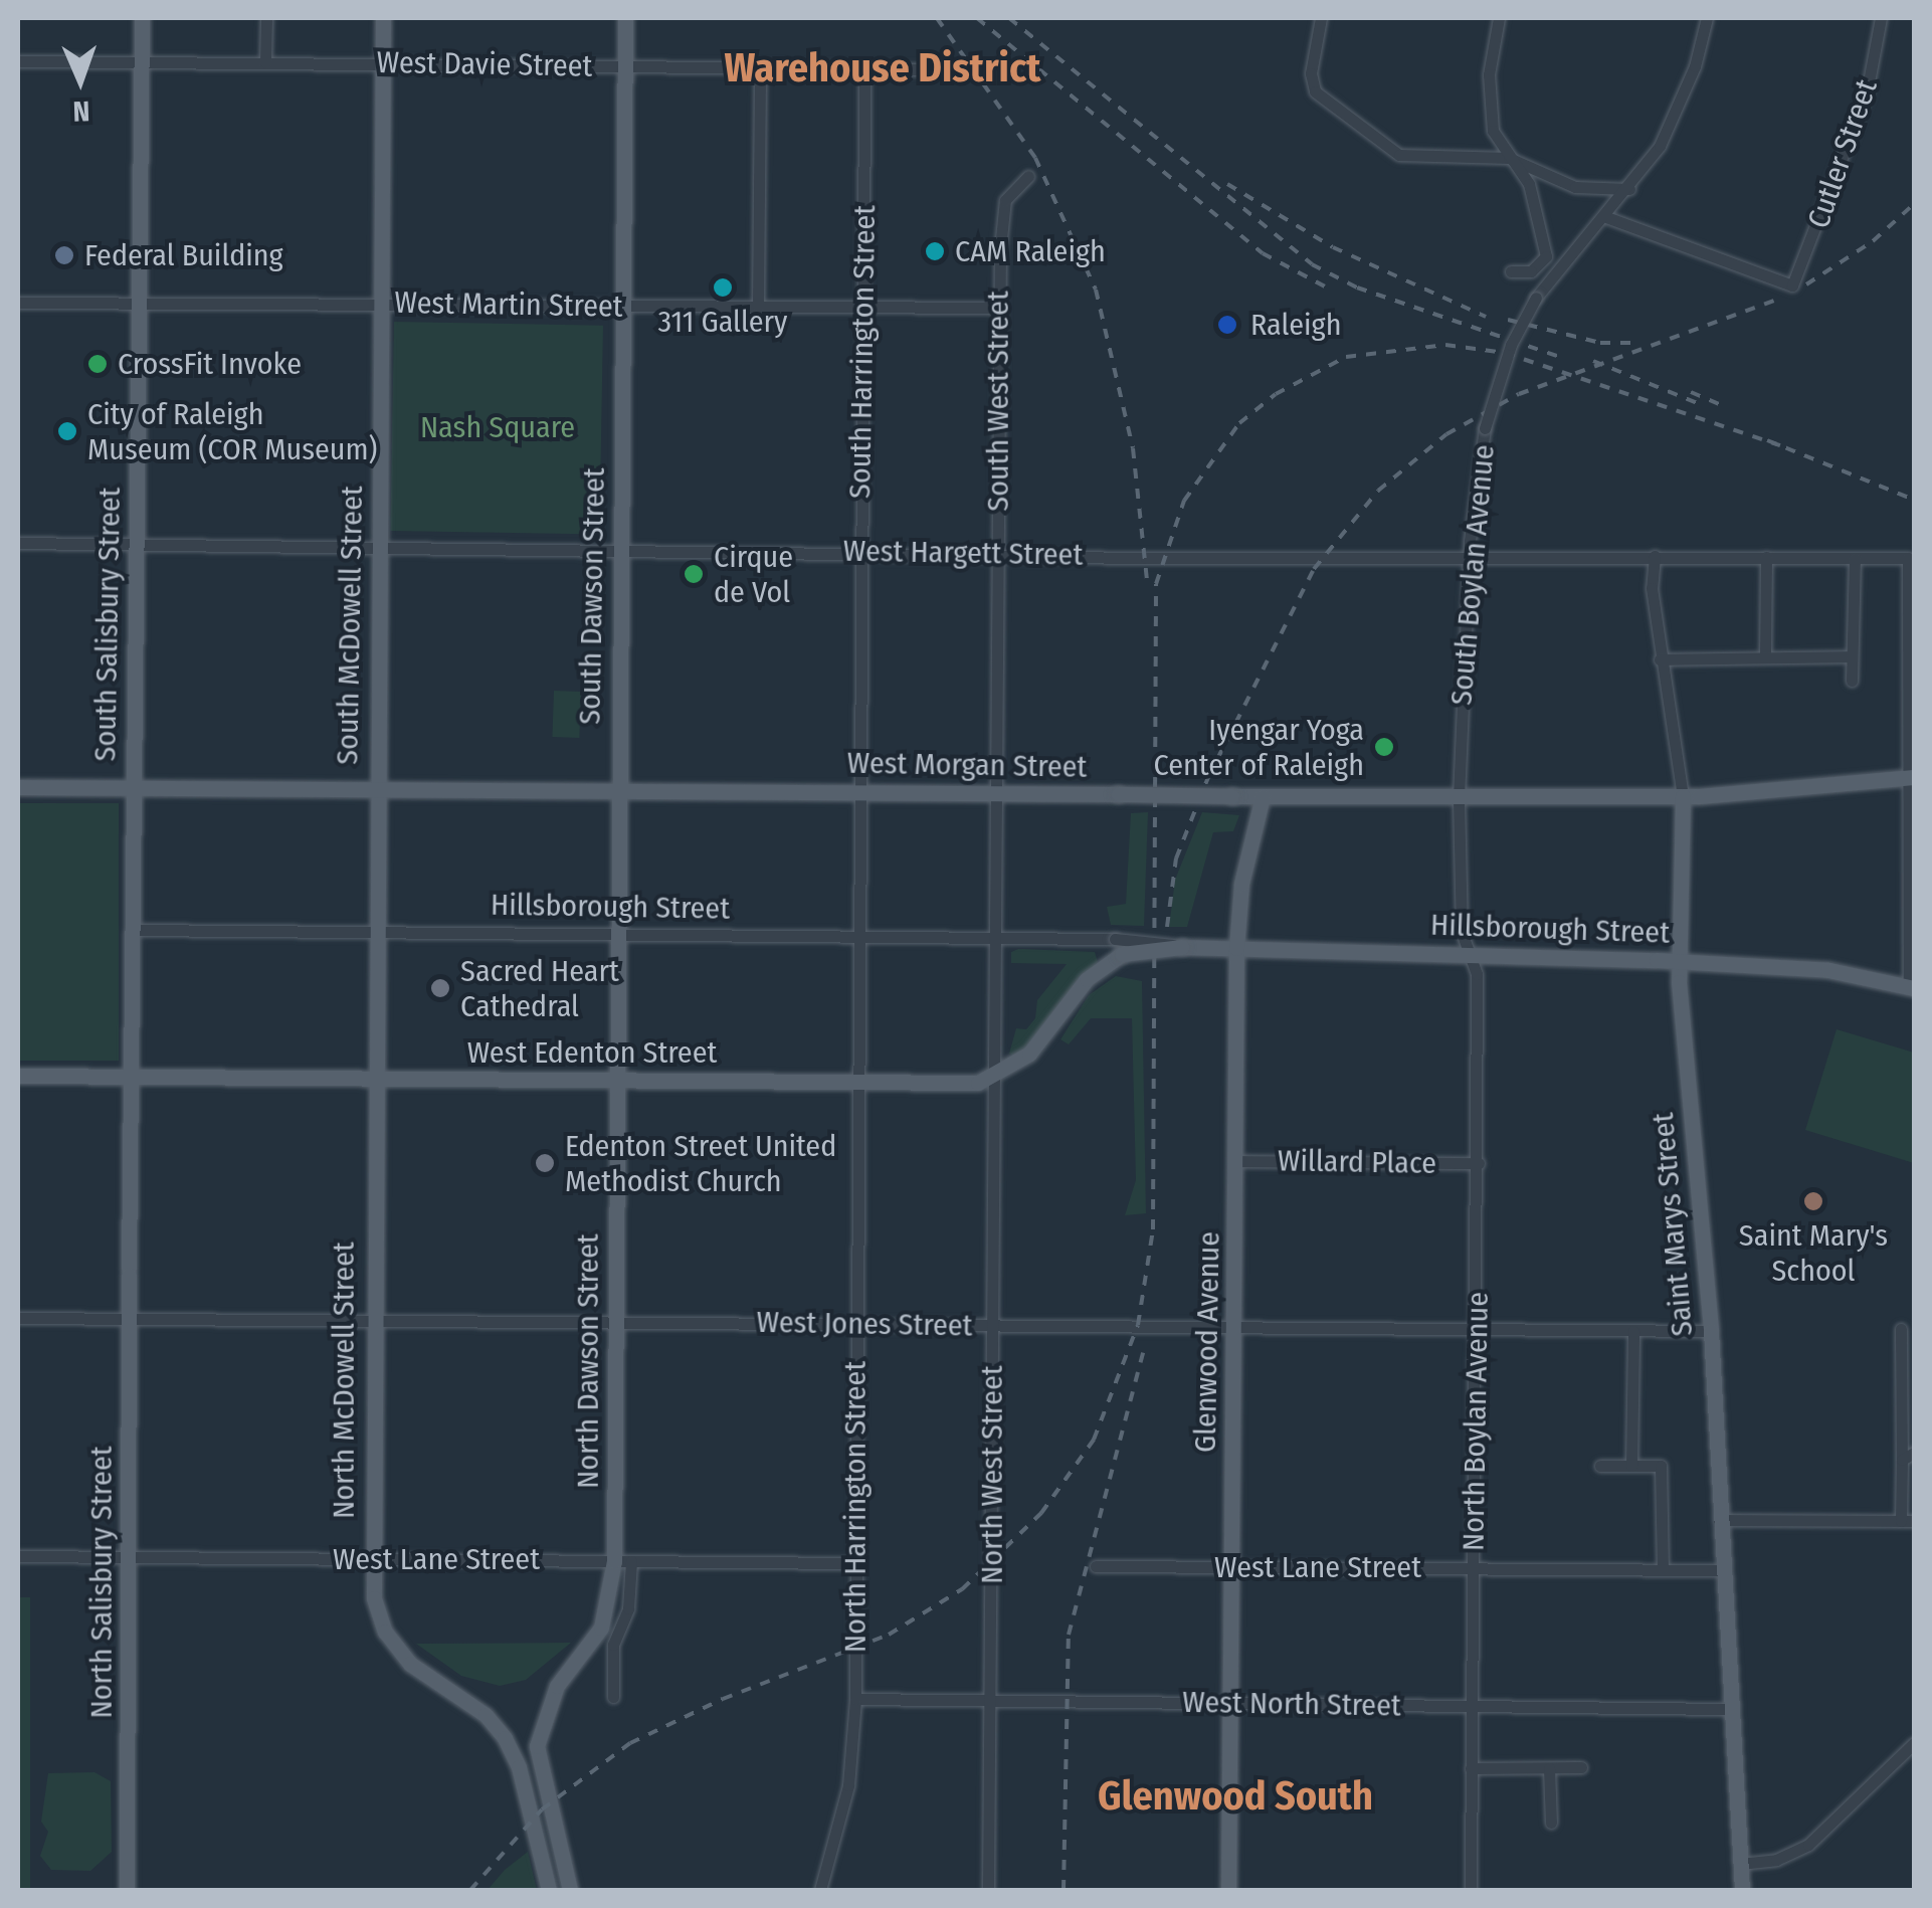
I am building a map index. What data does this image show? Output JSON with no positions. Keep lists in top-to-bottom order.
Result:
{
  "streets": {
    "main road": [
      "South Dawson Street",
      "South Salisbury Street",
      "South McDowell Street",
      "West Morgan Street",
      "Hillsborough Street",
      "West Edenton Street",
      "Saint Marys Street",
      "Glenwood Avenue",
      "North Dawson Street",
      "North McDowell Street",
      "North Salisbury Street"
    ],
    "street": [
      "West Davie Street",
      "Cutler Street",
      "West Martin Street",
      "South Harrington Street",
      "South West Street",
      "West Hargett Street",
      "South Boylan Avenue",
      "Willard Place",
      "West Jones Street",
      "North Boylan Avenue",
      "North West Street",
      "North Harrington Street",
      "West Lane Street",
      "West North Street"
    ]
  },
  "crossings": [
    ["West Davie Street", "South Harrington Street"],
    ["West Davie Street", "South Dawson Street"],
    ["West Davie Street", "South Salisbury Street"],
    ["West Davie Street", "South McDowell Street"],
    ["Cutler Street", "South Boylan Avenue"],
    ["West Martin Street", "South Harrington Street"],
    ["West Martin Street", "South West Street"],
    ["West Martin Street", "South Dawson Street"],
    ["West Martin Street", "South Salisbury Street"],
    ["West Martin Street", "South McDowell Street"],
    ["South Harrington Street", "West Hargett Street"],
    ["South Harrington Street", "West Morgan Street"],
    ["South Harrington Street", "Hillsborough Street"],
    ["South Harrington Street", "North Harrington Street"],
    ["South West Street", "West Hargett Street"],
    ["South West Street", "West Morgan Street"],
    ["South West Street", "Hillsborough Street"],
    ["South West Street", "North West Street"],
    ["West Hargett Street", "South Boylan Avenue"],
    ["West Hargett Street", "South Dawson Street"],
    ["West Hargett Street", "South Salisbury Street"],
    ["West Hargett Street", "South McDowell Street"],
    ["West Hargett Street", "Saint Marys Street"],
    ["South Boylan Avenue", "West Morgan Street"],
    ["South Boylan Avenue", "Hillsborough Street"],
    ["South Boylan Avenue", "North Boylan Avenue"],
    ["South Dawson Street", "West Morgan Street"],
    ["South Dawson Street", "Hillsborough Street"],
    ["South Dawson Street", "North Dawson Street"],
    ["South Salisbury Street", "West Morgan Street"],
    ["South Salisbury Street", "Hillsborough Street"],
    ["South Salisbury Street", "North Salisbury Street"],
    ["South McDowell Street", "West Morgan Street"],
    ["South McDowell Street", "Hillsborough Street"],
    ["South McDowell Street", "North McDowell Street"],
    ["West Morgan Street", "Saint Marys Street"],
    ["West Morgan Street", "Glenwood Avenue"],
    ["Hillsborough Street", "West Edenton Street"],
    ["Hillsborough Street", "Saint Marys Street"],
    ["Hillsborough Street", "Glenwood Avenue"],
    ["Hillsborough Street", "North Dawson Street"],
    ["Hillsborough Street", "North McDowell Street"],
    ["Hillsborough Street", "North Boylan Avenue"],
    ["Hillsborough Street", "North West Street"],
    ["Hillsborough Street", "North Harrington Street"],
    ["Hillsborough Street", "North Salisbury Street"],
    ["West Edenton Street", "North Dawson Street"],
    ["West Edenton Street", "North McDowell Street"],
    ["West Edenton Street", "North West Street"],
    ["West Edenton Street", "North Harrington Street"],
    ["West Edenton Street", "North Salisbury Street"],
    ["Willard Place", "Glenwood Avenue"],
    ["Willard Place", "North Boylan Avenue"],
    ["Saint Marys Street", "West Jones Street"],
    ["Saint Marys Street", "West Lane Street"],
    ["Saint Marys Street", "West North Street"],
    ["West Jones Street", "Glenwood Avenue"],
    ["West Jones Street", "North Dawson Street"],
    ["West Jones Street", "North McDowell Street"],
    ["West Jones Street", "North Boylan Avenue"],
    ["West Jones Street", "North West Street"],
    ["West Jones Street", "North Harrington Street"],
    ["West Jones Street", "North Salisbury Street"],
    ["Glenwood Avenue", "West Lane Street"],
    ["Glenwood Avenue", "West North Street"],
    ["North Dawson Street", "West Lane Street"],
    ["North McDowell Street", "West Lane Street"],
    ["North Boylan Avenue", "West Lane Street"],
    ["North Boylan Avenue", "West North Street"],
    ["North West Street", "West North Street"],
    ["North Harrington Street", "West Lane Street"],
    ["North Harrington Street", "West North Street"],
    ["West Lane Street", "North Salisbury Street"]
  ],
  "districts": ["Warehouse District", "Glenwood South"],
  "parks": ["Nash Square"],
  "places": [
    "CAM Raleigh",
    "Federal Building",
    "311 Gallery",
    "Raleigh",
    "CrossFit Invoke",
    "City of Raleigh Museum (COR Museum)",
    "Cirque de Vol",
    "Iyengar Yoga Center of Raleigh",
    "Sacred Heart Cathedral",
    "Edenton Street United Methodist Church",
    "Saint Mary's School"
  ],
  "north": "bottom"
}
